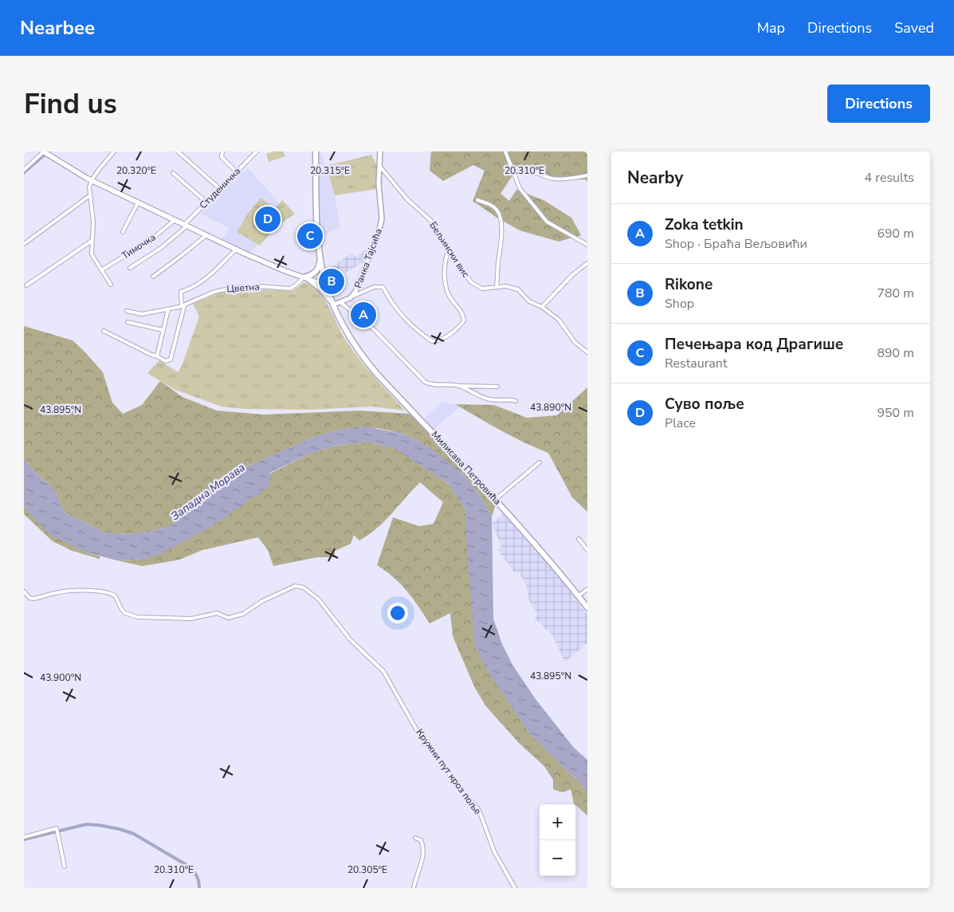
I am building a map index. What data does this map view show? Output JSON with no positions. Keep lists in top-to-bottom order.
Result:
{
  "streets": {
    "main road": ["Милисава Петровића"],
    "street": [
      "Студеничка",
      "Тимочка",
      "Бељински вис",
      "Ранка Тајсића",
      "Цветна",
      "Кружни пут кроз поље"
    ]
  },
  "crossings": [
    ["Бељински вис", "Ранка Тајсића"],
    ["Ранка Тајсића", "Милисава Петровића"]
  ],
  "water": ["Западна Морава"],
  "page": {
    "header": "Nearbee",
    "nav": ["Map", "Directions", "Saved"],
    "buttons": "Directions",
    "title": "Find us",
    "heading": ["Nearby", "4 results"],
    "list": [
      {
        "mark": "A",
        "name": "Zoka tetkin",
        "note": "Shop · Браћа Вељовићи",
        "value": "690 m"
      },
      {
        "mark": "B",
        "name": "Rikone",
        "note": "Shop",
        "value": "780 m"
      },
      {
        "mark": "C",
        "name": "Печењара код Драгише",
        "note": "Restaurant",
        "value": "890 m"
      },
      {
        "mark": "D",
        "name": "Суво поље",
        "note": "Place",
        "value": "950 m"
      }
    ],
    "pins": [
      "D",
      "C",
      "B",
      "A"
    ],
    "map_buttons": ["+", "−"]
  },
  "coordinates": [
    "20.320°E",
    "20.315°E",
    "20.310°E",
    "43.890°N",
    "43.895°N",
    "43.900°N",
    "20.305°E"
  ]
}
